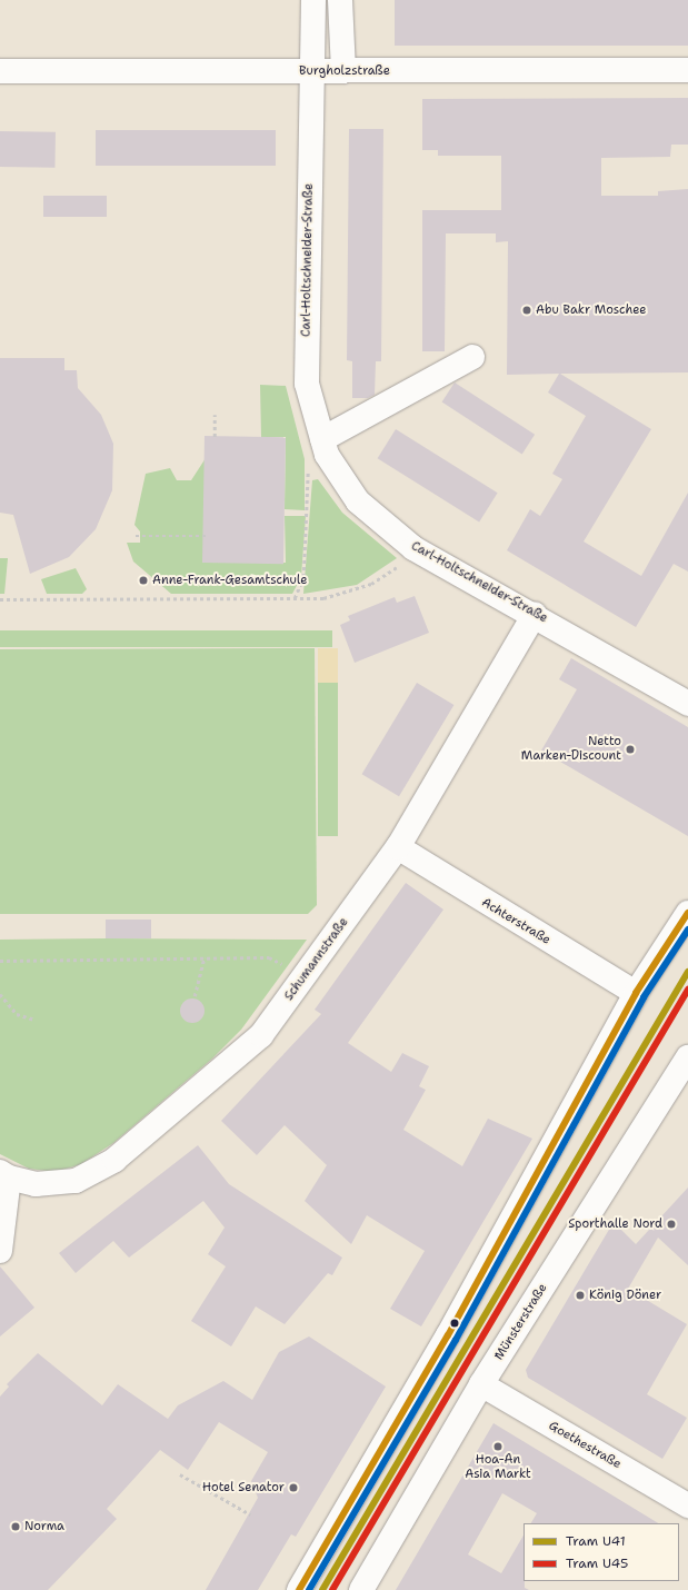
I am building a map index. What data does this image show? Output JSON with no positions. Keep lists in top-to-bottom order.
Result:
{
  "streets": {
    "street": [
      "Burgholzstraße",
      "Carl-Holtschneider-Straße",
      "Achterstraße",
      "Schumannstraße",
      "Münsterstraße",
      "Goethestraße"
    ]
  },
  "crossings": [
    ["Burgholzstraße", "Carl-Holtschneider-Straße"],
    ["Carl-Holtschneider-Straße", "Schumannstraße"],
    ["Achterstraße", "Schumannstraße"],
    ["Münsterstraße", "Goethestraße"]
  ],
  "places": [
    "Abu Bakr Moschee",
    "Anne-Frank-Gesamtschule",
    "Netto Marken-Discount",
    "Sporthalle Nord",
    "König Döner",
    "Hoa-An Asia Markt",
    "Hotel Senator",
    "Norma"
  ],
  "lines": ["tram line U41", "tram line U45"],
  "legend": ["Tram U41", "Tram U45"]
}
